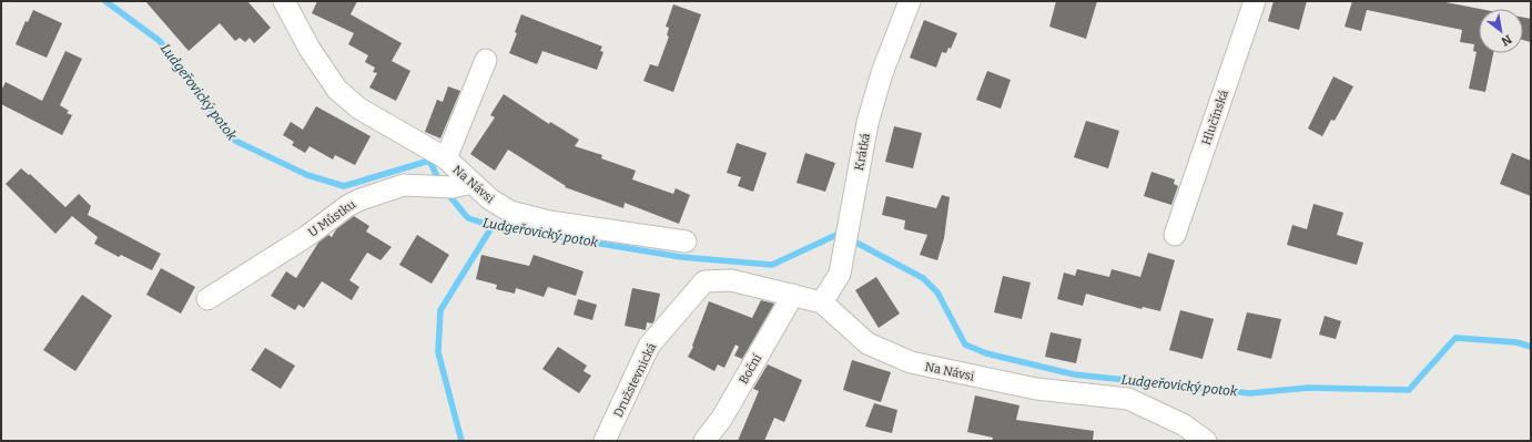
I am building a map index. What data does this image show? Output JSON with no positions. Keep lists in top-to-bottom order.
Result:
{
  "streets": {
    "street": [
      "Hlučínská",
      "Krátká",
      "Na Návsi",
      "U Můstku",
      "Boční",
      "Družstevnická"
    ]
  },
  "crossings": [
    ["Krátká", "Na Návsi"],
    ["Na Návsi", "U Můstku"],
    ["Na Návsi", "Boční"],
    ["Na Návsi", "Družstevnická"]
  ],
  "water": ["Ludgeřovický potok"],
  "north": "bottom right"
}
